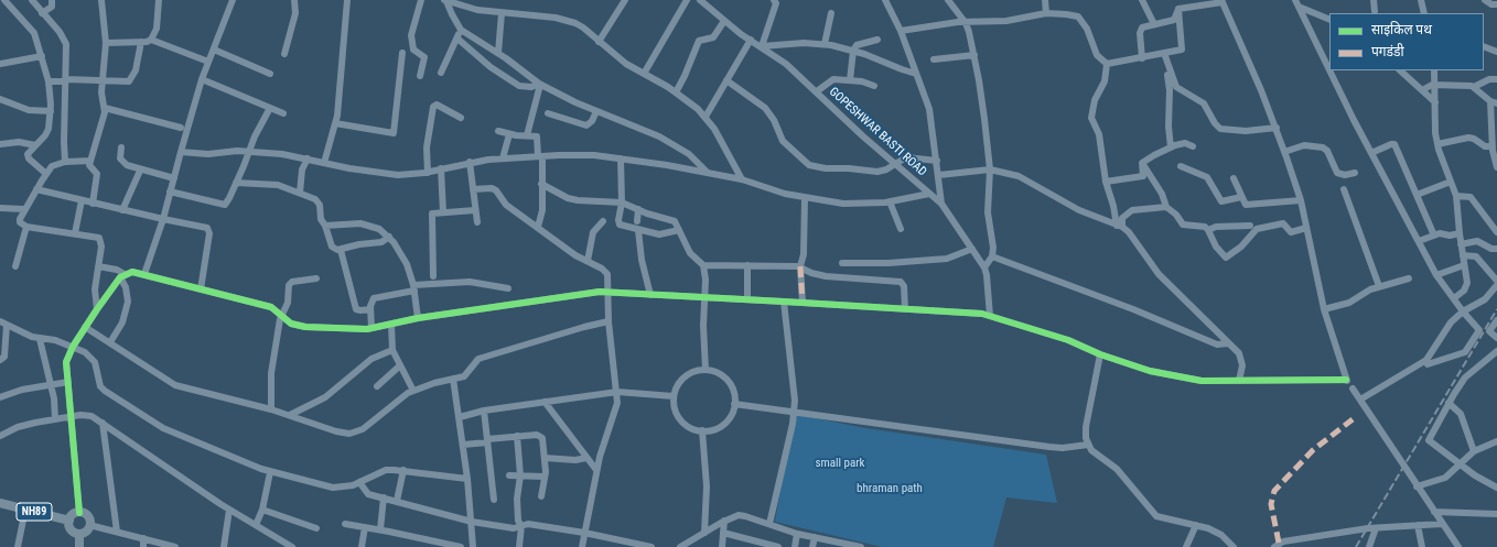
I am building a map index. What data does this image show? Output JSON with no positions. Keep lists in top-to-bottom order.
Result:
{
  "streets": {
    "main road": ["NH89"],
    "street": ["GOPESHWAR BASTI ROAD"]
  },
  "parks": ["small park", "bhraman path"],
  "legend": ["साइकिल पथ", "पगडंडी"]
}
